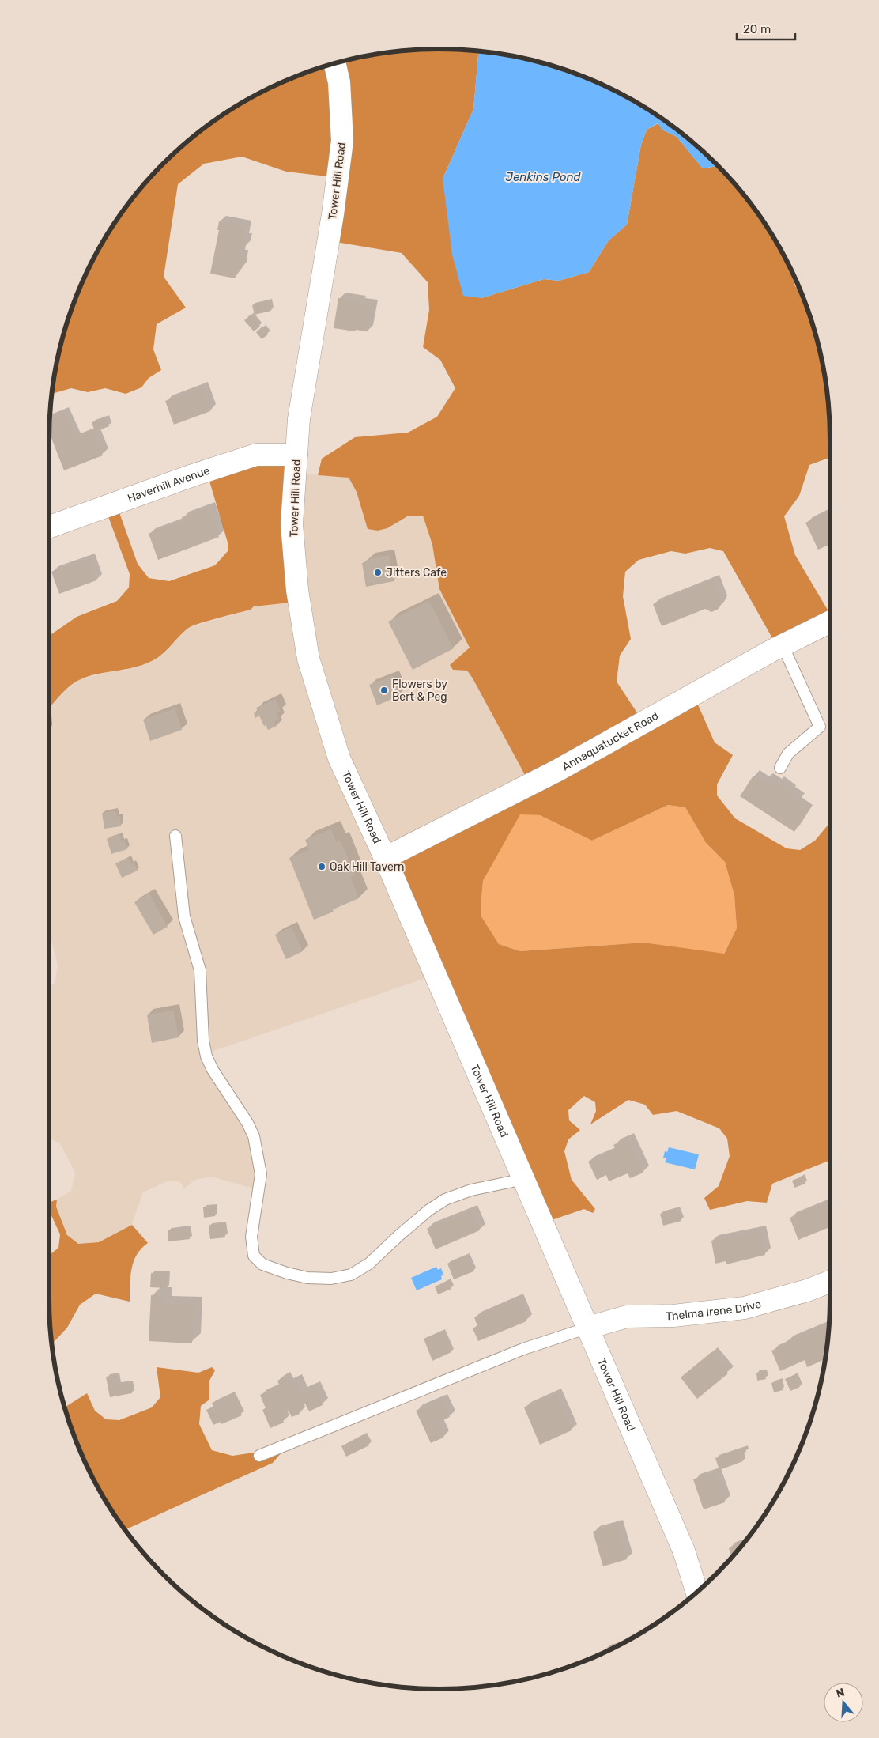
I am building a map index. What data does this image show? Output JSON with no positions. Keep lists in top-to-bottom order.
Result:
{
  "streets": {
    "main road": [
      "Tower Hill Road",
      "Haverhill Avenue",
      "Annaquatucket Road",
      "Thelma Irene Drive"
    ]
  },
  "crossings": [
    ["Tower Hill Road", "Haverhill Avenue"],
    ["Tower Hill Road", "Annaquatucket Road"],
    ["Tower Hill Road", "Thelma Irene Drive"]
  ],
  "water": ["Jenkins Pond"],
  "places": ["Jitters Cafe", "Flowers by Bert & Peg", "Oak Hill Tavern"],
  "scale_bar": "20 m",
  "north": "top"
}
